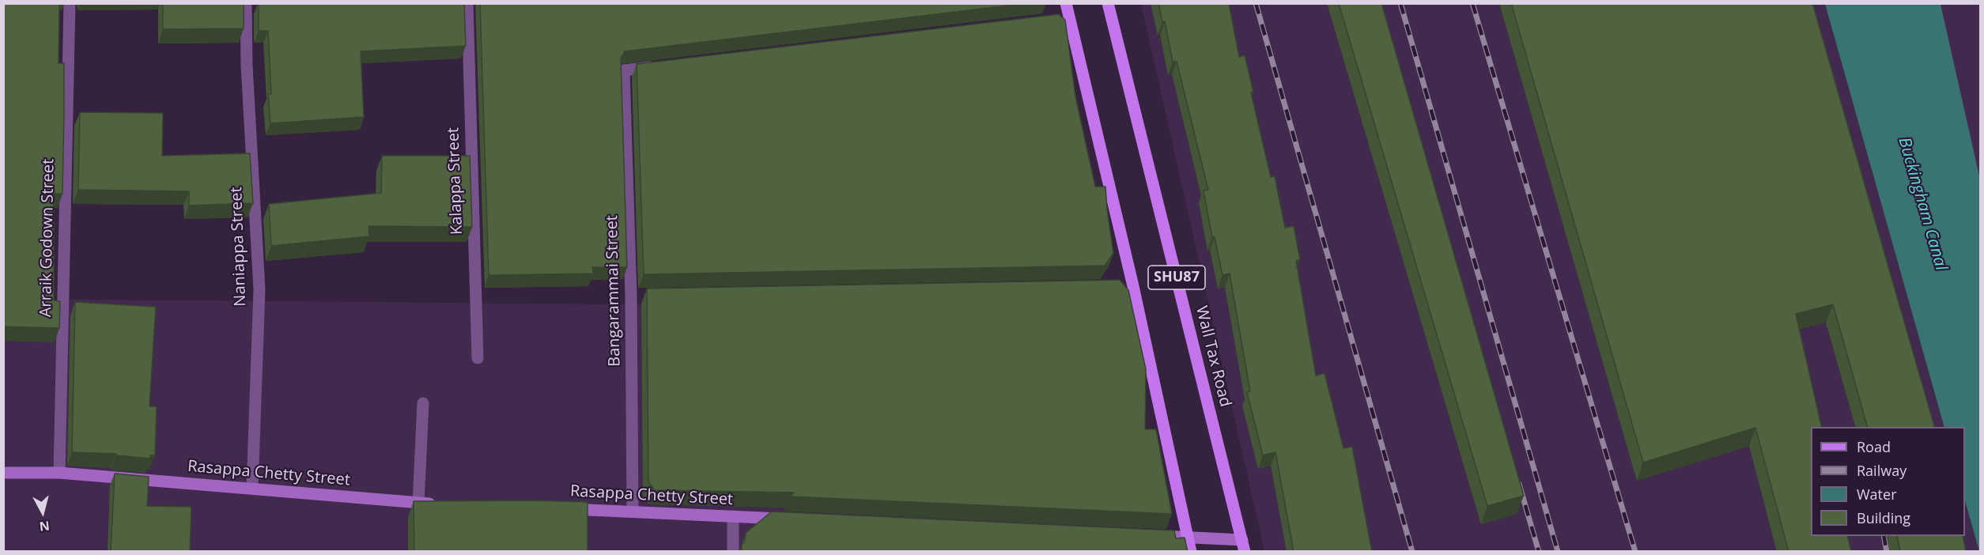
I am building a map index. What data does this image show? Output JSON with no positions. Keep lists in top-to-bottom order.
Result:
{
  "streets": {
    "main road": ["SHU87", "Wall Tax Road"],
    "street": [
      "Kalappa Street",
      "Arraik Godown Street",
      "Naniappa Street",
      "Bangarammai Street",
      "Rasappa Chetty Street"
    ]
  },
  "crossings": [
    ["Arraik Godown Street", "Rasappa Chetty Street"],
    ["Naniappa Street", "Rasappa Chetty Street"],
    ["Bangarammai Street", "Rasappa Chetty Street"]
  ],
  "water": ["Buckingham Canal"],
  "legend": [
    "Road",
    "Railway",
    "Water",
    "Building"
  ],
  "north": "bottom"
}
